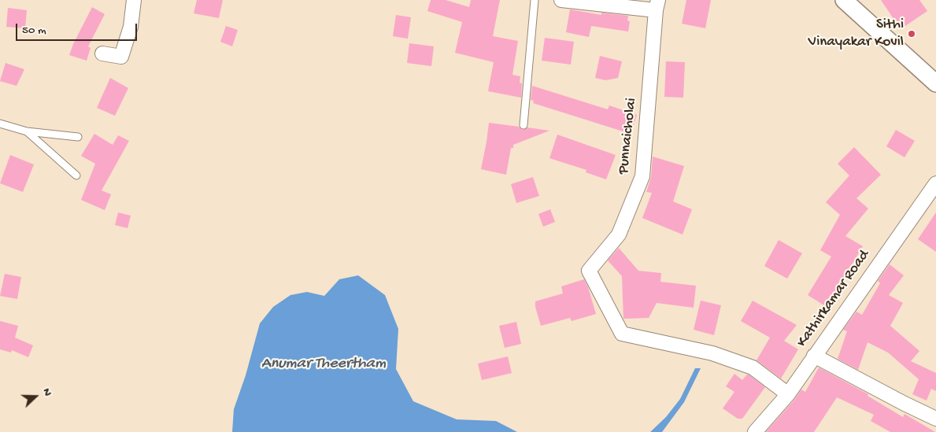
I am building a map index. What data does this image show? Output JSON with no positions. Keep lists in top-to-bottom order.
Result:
{
  "streets": {
    "street": ["Punnaicholai", "Kathirkamar Road"]
  },
  "crossings": [
    ["Punnaicholai", "Kathirkamar Road"]
  ],
  "water": ["Anumar Theertham"],
  "places": ["Sithi Vinayakar Kovil"],
  "scale_bar": "50 m",
  "north": "right"
}
